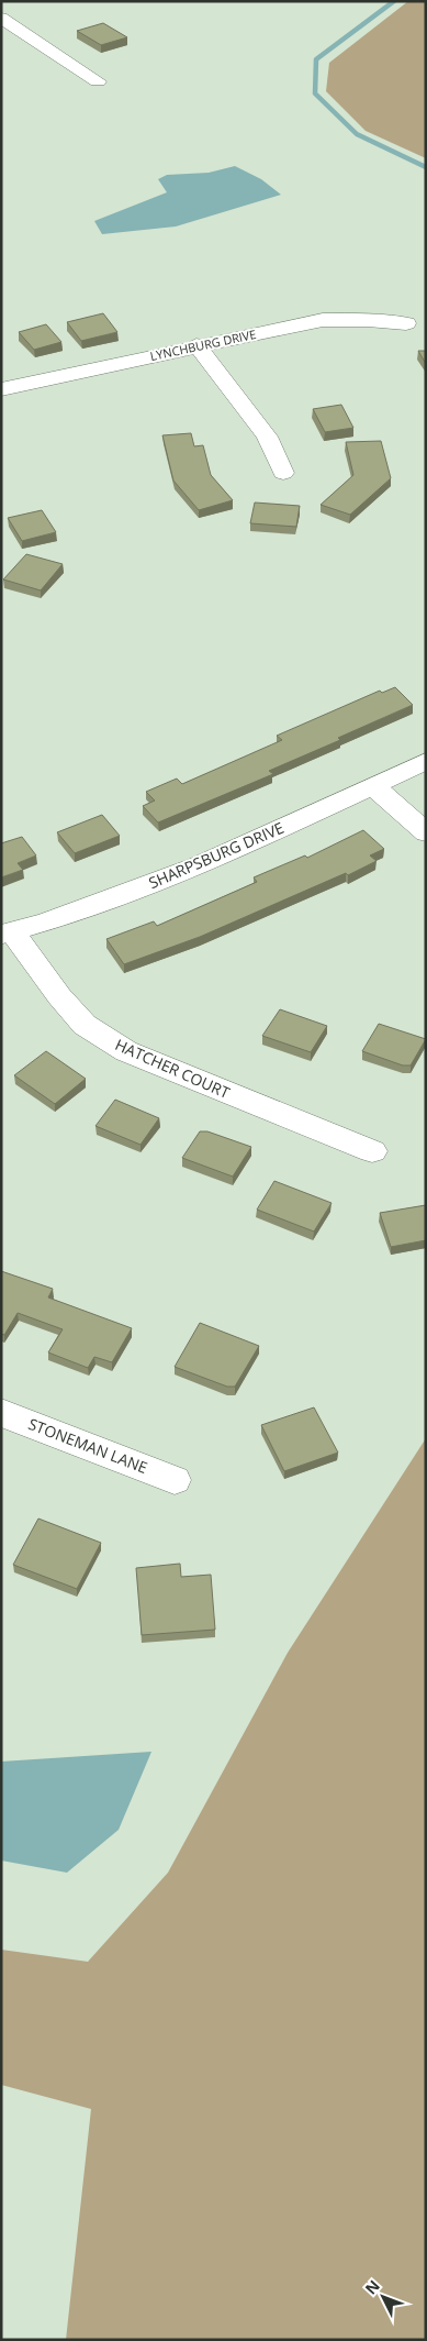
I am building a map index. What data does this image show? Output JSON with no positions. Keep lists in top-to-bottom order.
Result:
{
  "streets": {
    "street": [
      "LYNCHBURG DRIVE",
      "SHARPSBURG DRIVE",
      "HATCHER COURT",
      "STONEMAN LANE"
    ]
  },
  "crossings": [
    ["SHARPSBURG DRIVE", "HATCHER COURT"]
  ],
  "north": "top left"
}
